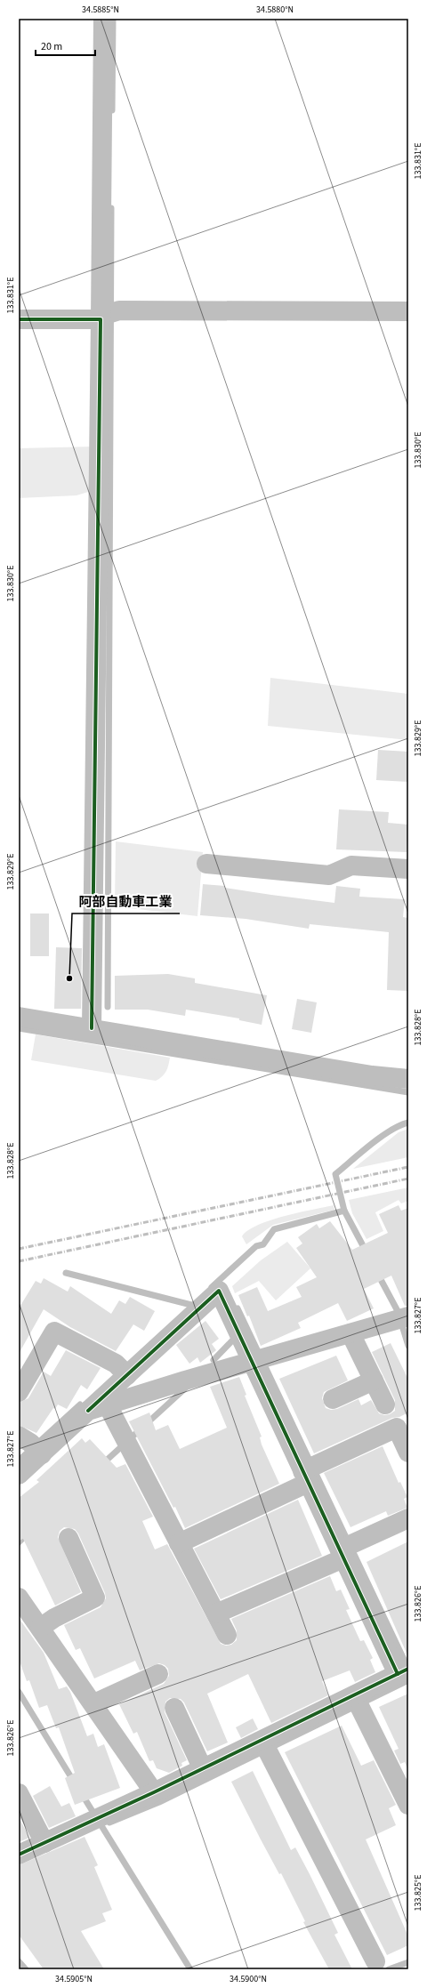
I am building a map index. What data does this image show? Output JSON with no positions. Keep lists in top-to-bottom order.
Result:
{
  "places": ["阿部自動車工業"],
  "scale_bar": "20 m",
  "coordinates": [
    "34.5885°N",
    "34.5880°N",
    "133.831°E",
    "133.830°E",
    "133.829°E",
    "133.828°E",
    "133.827°E",
    "133.826°E",
    "133.825°E",
    "34.5905°N",
    "34.5900°N"
  ]
}
